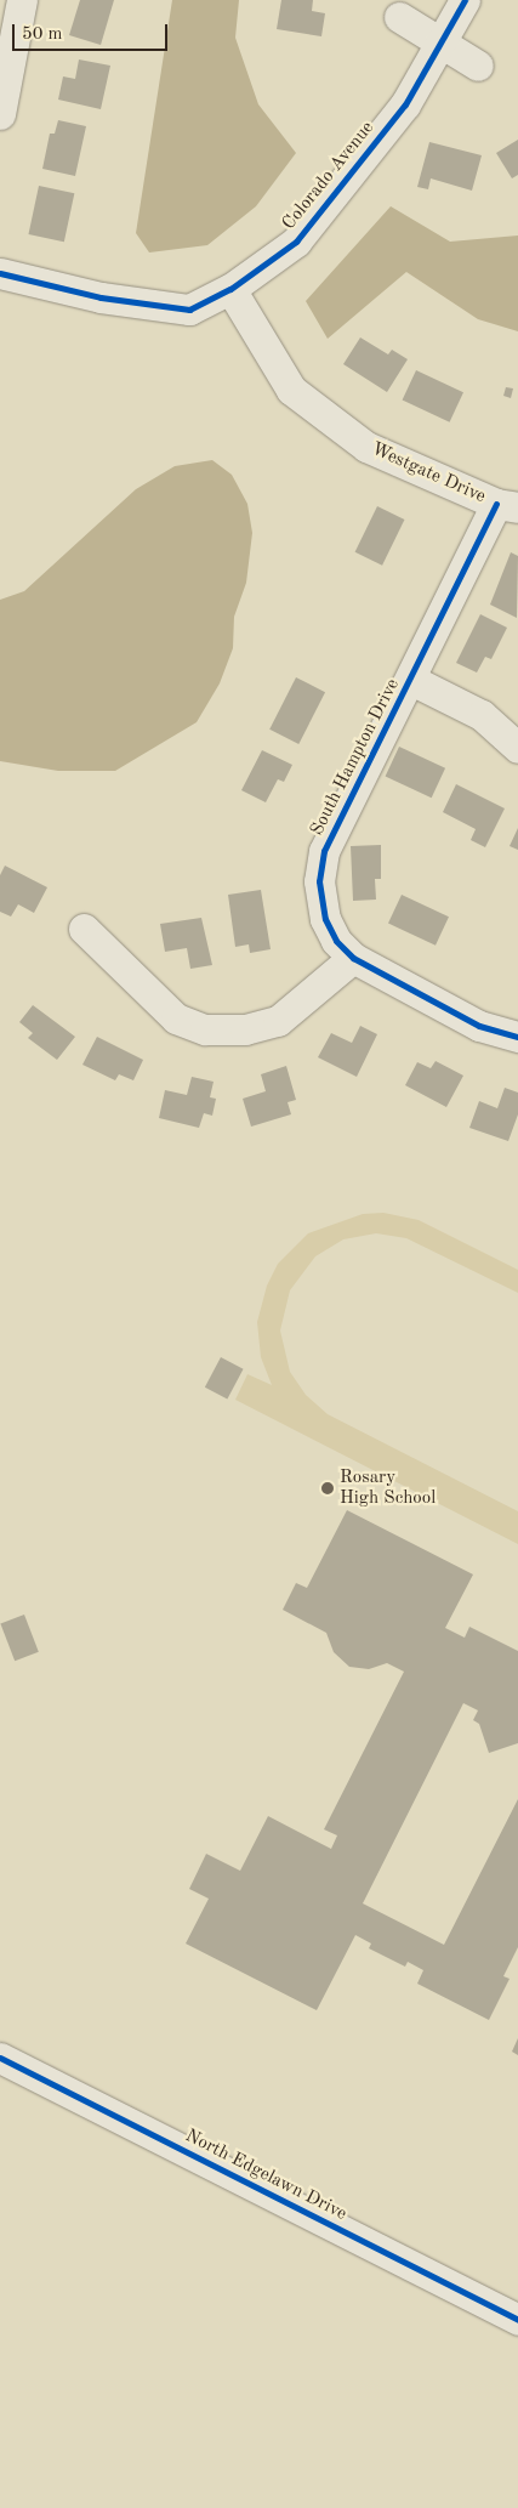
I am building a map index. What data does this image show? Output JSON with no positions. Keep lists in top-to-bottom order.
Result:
{
  "streets": {
    "street": [
      "Colorado Avenue",
      "Westgate Drive",
      "South Hampton Drive",
      "North Edgelawn Drive"
    ]
  },
  "crossings": [
    ["Colorado Avenue", "Westgate Drive"],
    ["Westgate Drive", "South Hampton Drive"]
  ],
  "places": ["Rosary High School"],
  "scale_bar": "50 m"
}
